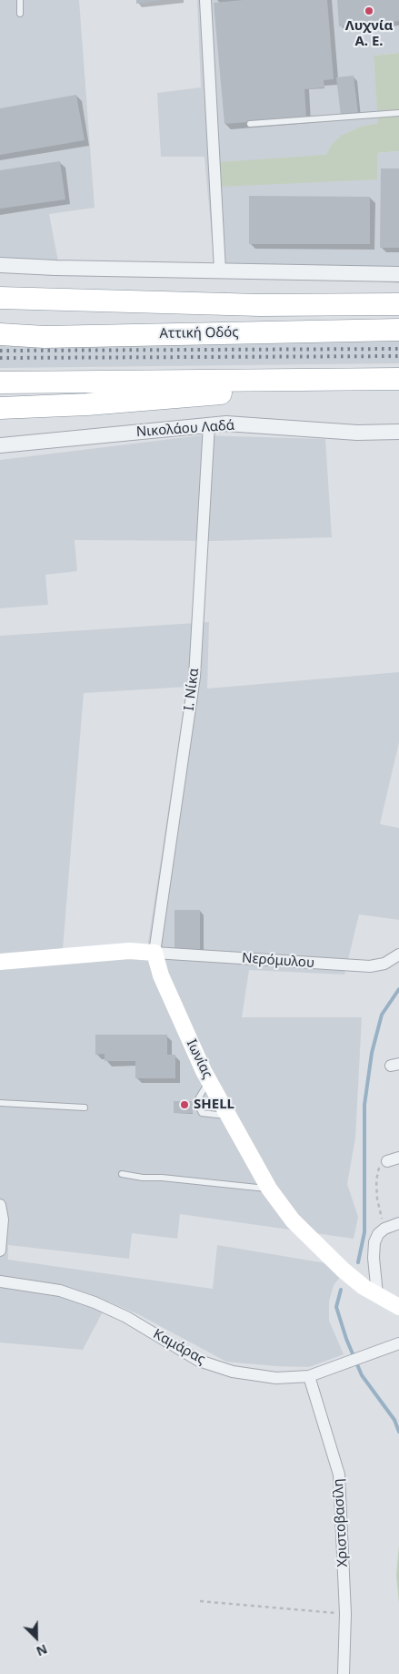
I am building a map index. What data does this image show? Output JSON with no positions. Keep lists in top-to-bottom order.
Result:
{
  "streets": {
    "highway": ["Αττική Οδός"],
    "main road": ["Ιωνίας"],
    "street": [
      "Νικολάου Λαδά",
      "Ι. Νίκα",
      "Νερόμυλου",
      "Καμάρας",
      "Χριστοβασίλη"
    ]
  },
  "crossings": [
    ["Νικολάου Λαδά", "Ι. Νίκα"],
    ["Ι. Νίκα", "Νερόμυλου"],
    ["Ι. Νίκα", "Ιωνίας"],
    ["Νερόμυλου", "Ιωνίας"],
    ["Καμάρας", "Χριστοβασίλη"]
  ],
  "places": ["Λυχνία A. E.", "SHELL"],
  "north": "bottom right"
}
